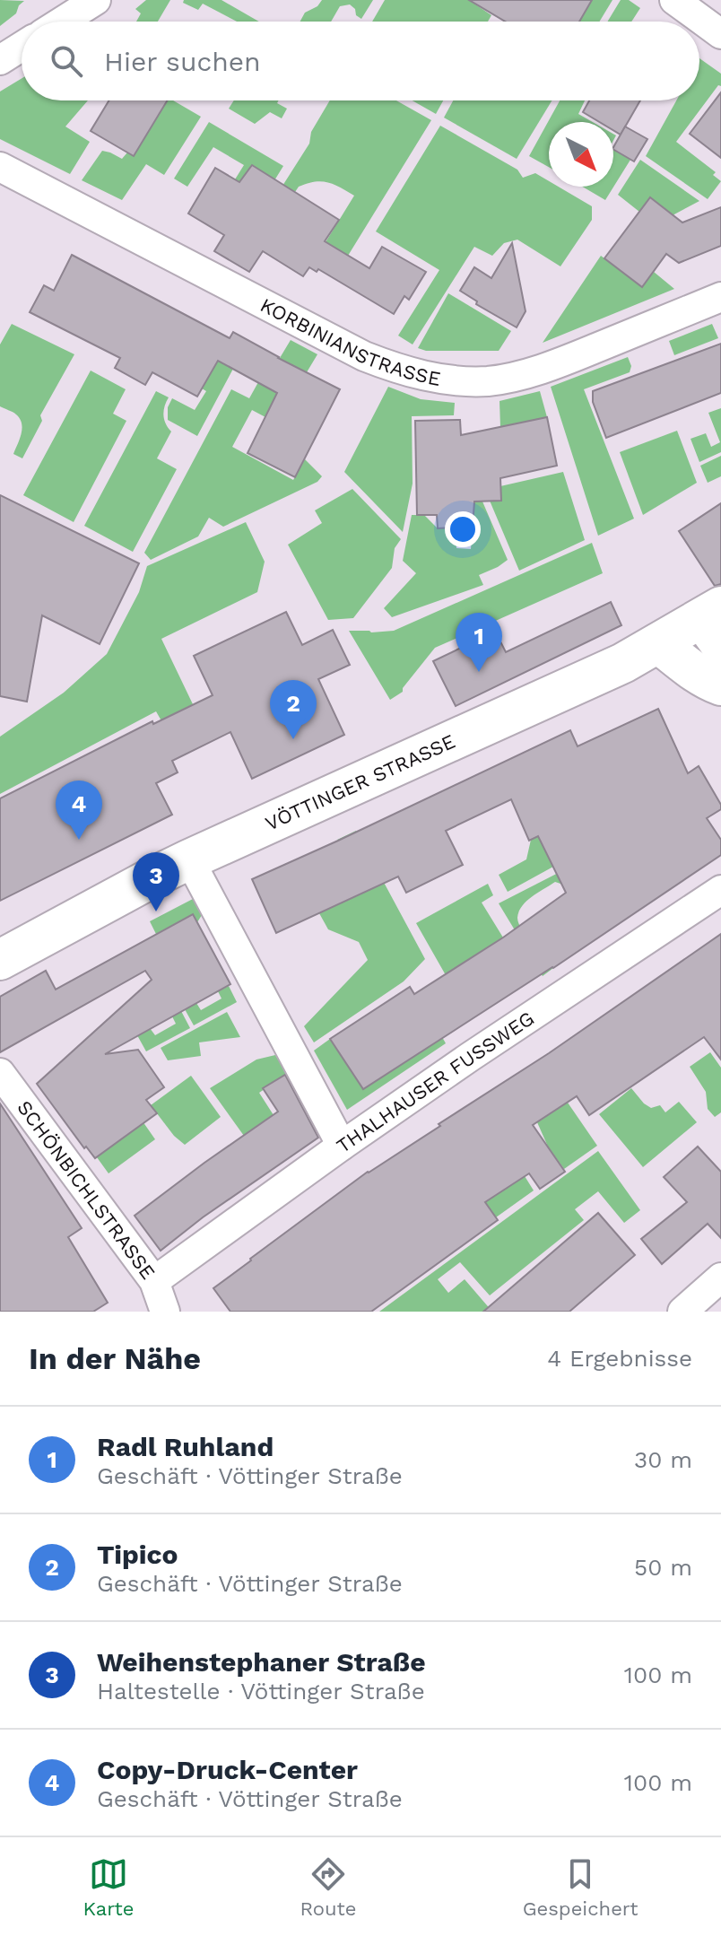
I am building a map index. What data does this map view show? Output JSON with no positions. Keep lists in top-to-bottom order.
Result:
{
  "streets": {
    "main road": ["VÖTTINGER STRASSE"],
    "street": ["KORBINIANSTRASSE", "THALHAUSER FUSSWEG", "SCHÖNBICHLSTRASSE"]
  },
  "crossings": [
    ["THALHAUSER FUSSWEG", "SCHÖNBICHLSTRASSE"]
  ],
  "north": "bottom right",
  "page": {
    "search": "Hier suchen",
    "pins": [
      "1",
      "2",
      "4",
      "3"
    ],
    "heading": ["In der Nähe", "4 Ergebnisse"],
    "list": [
      {
        "mark": "1",
        "name": "Radl Ruhland",
        "note": "Geschäft · Vöttinger Straße",
        "value": "30 m"
      },
      {
        "mark": "2",
        "name": "Tipico",
        "note": "Geschäft · Vöttinger Straße",
        "value": "50 m"
      },
      {
        "mark": "3",
        "name": "Weihenstephaner Straße",
        "note": "Haltestelle · Vöttinger Straße",
        "value": "100 m"
      },
      {
        "mark": "4",
        "name": "Copy-Druck-Center",
        "note": "Geschäft · Vöttinger Straße",
        "value": "100 m"
      }
    ],
    "nav": ["Karte", "Route", "Gespeichert"]
  }
}
